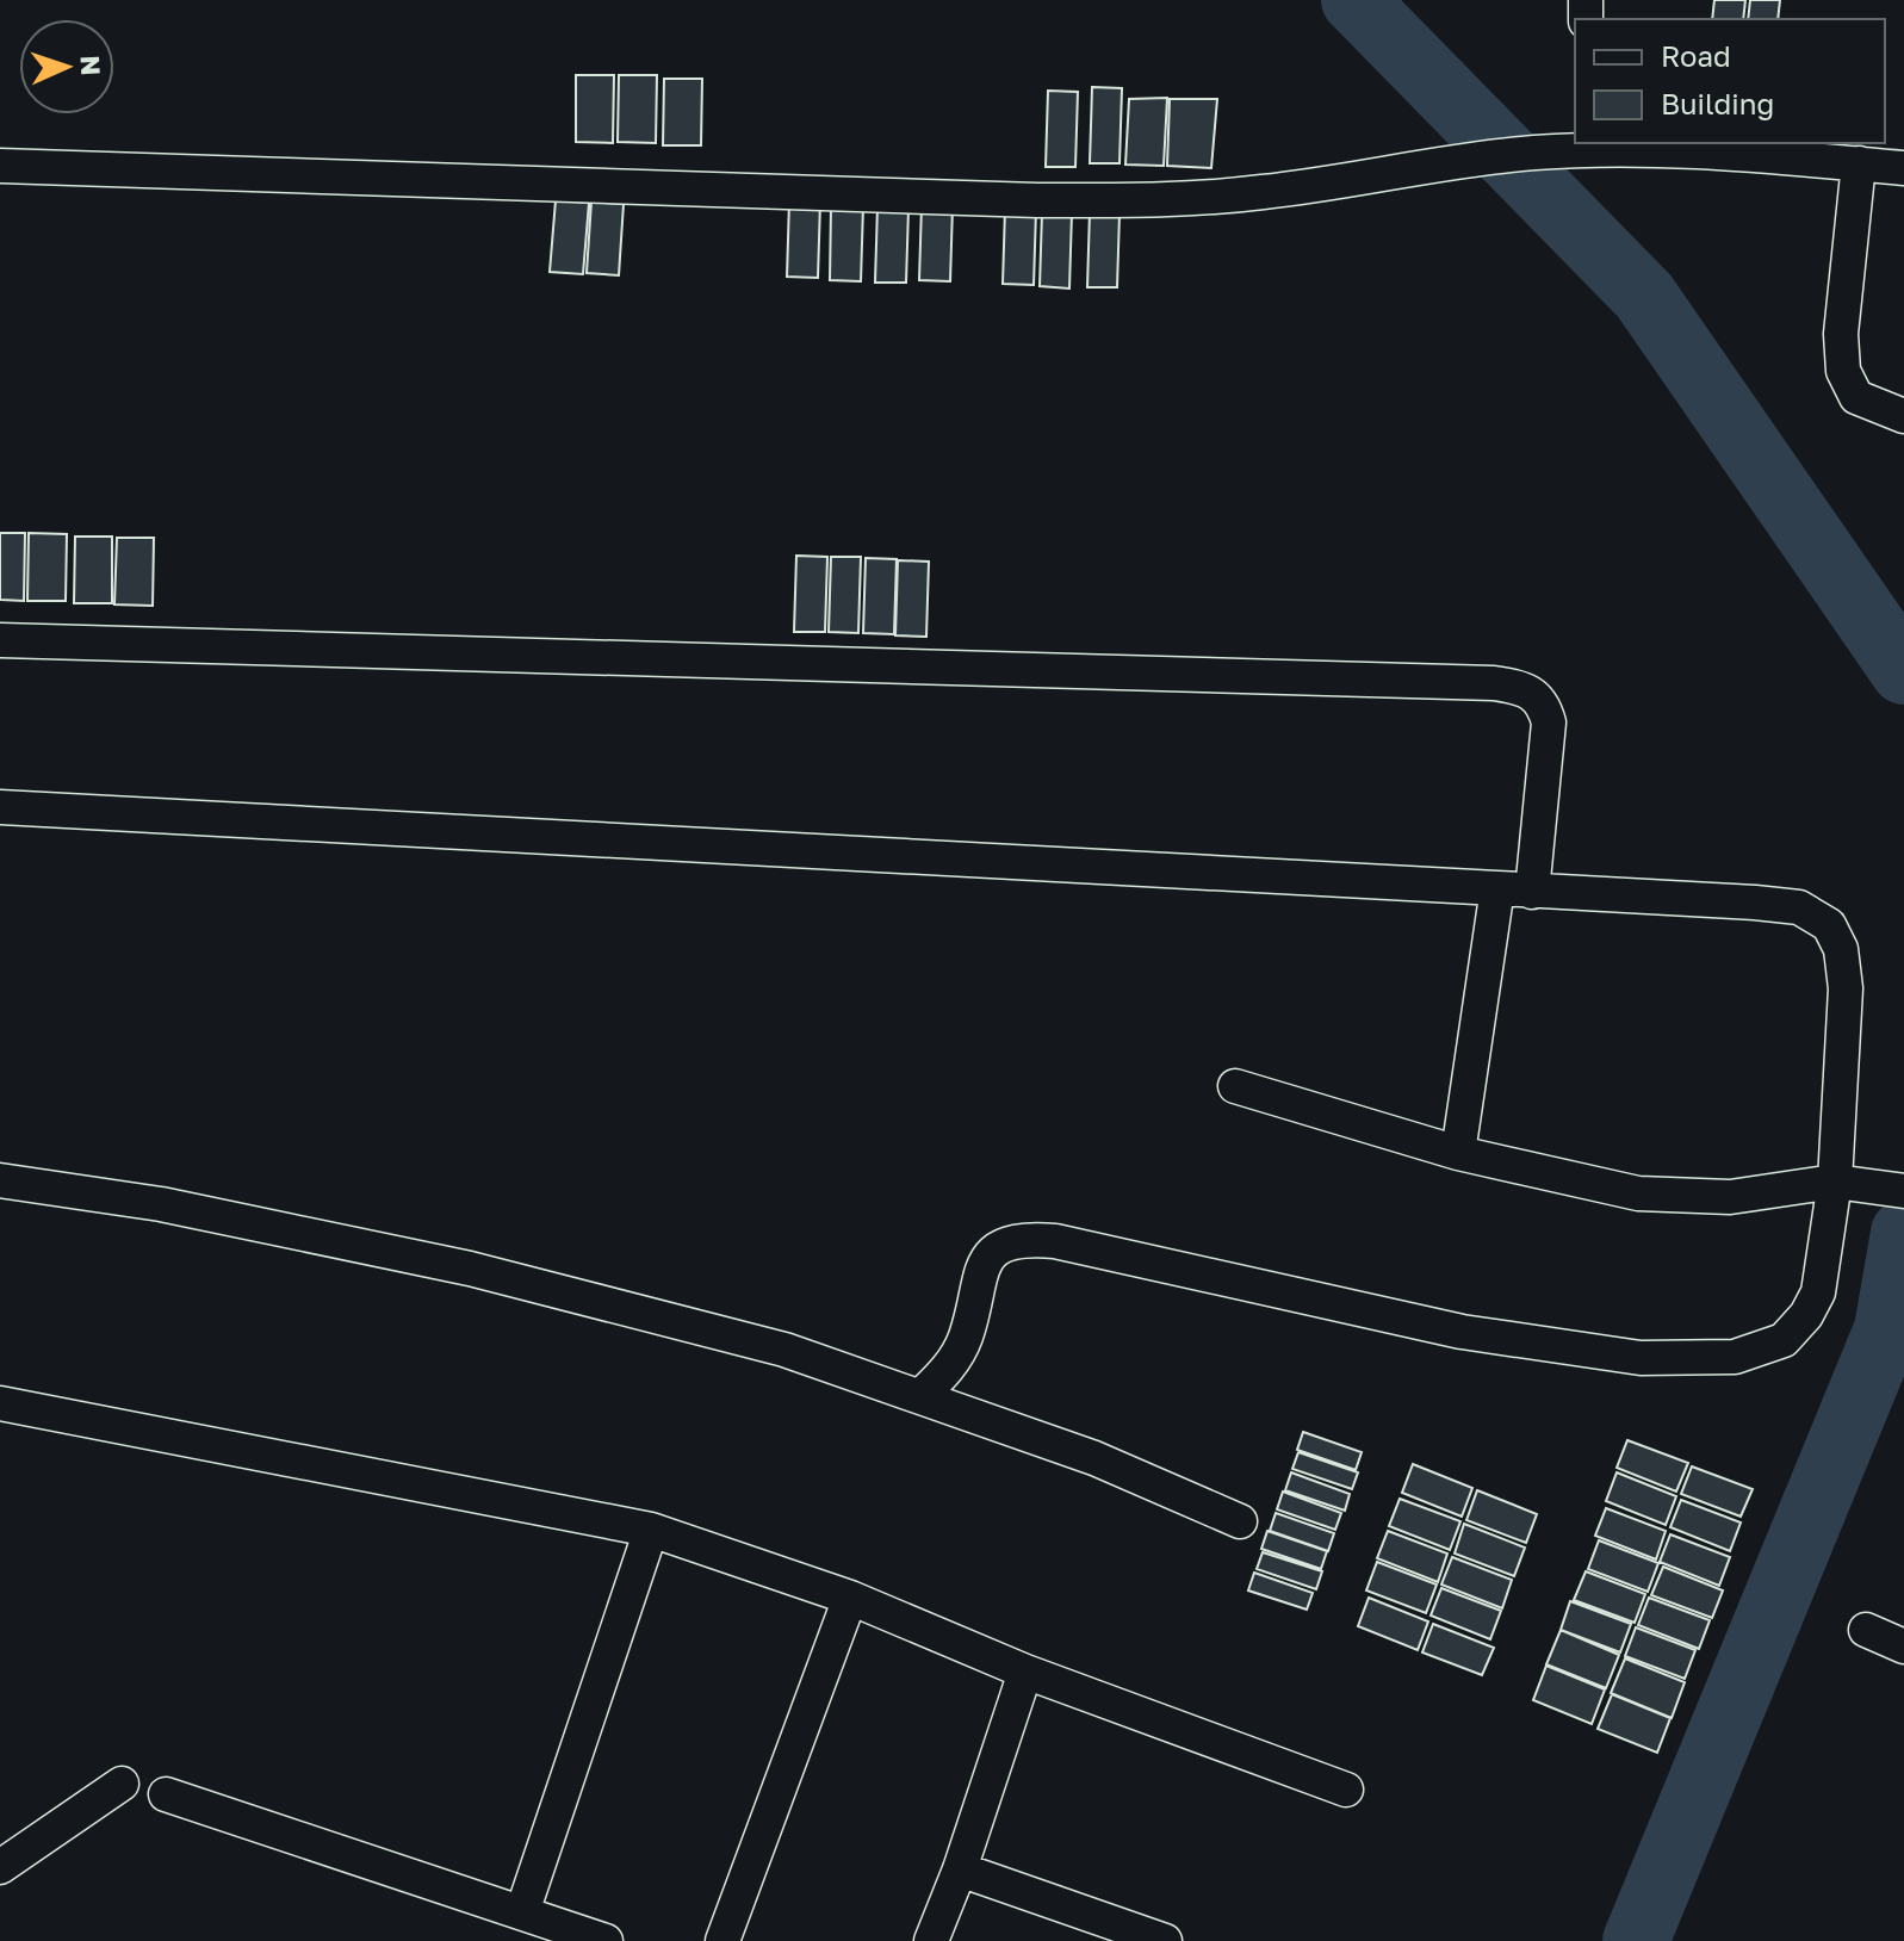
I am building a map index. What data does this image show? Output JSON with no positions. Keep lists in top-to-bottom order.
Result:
{
  "legend": ["Road", "Building"],
  "north": "right"
}
